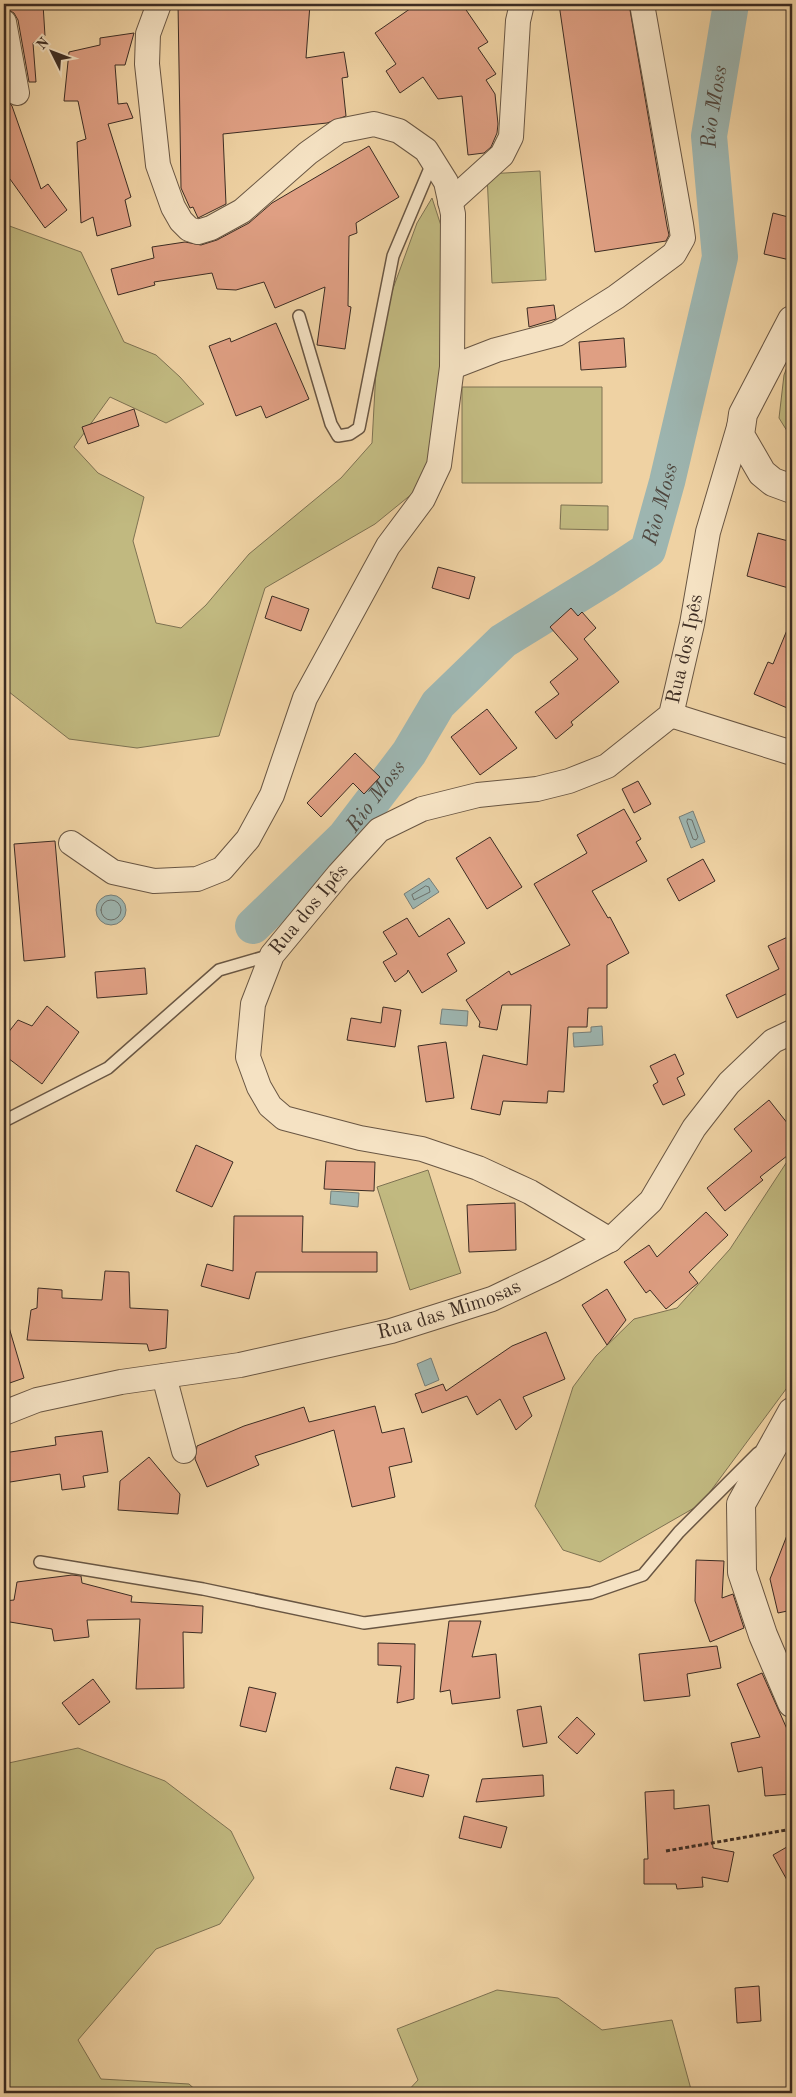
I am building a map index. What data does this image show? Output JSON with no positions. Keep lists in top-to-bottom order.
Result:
{
  "streets": {
    "street": ["Rua dos Ipês", "Rua das Mimosas"]
  },
  "crossings": [
    ["Rua dos Ipês", "Rua das Mimosas"]
  ],
  "water": ["Rio Moss"],
  "north": "top left"
}
